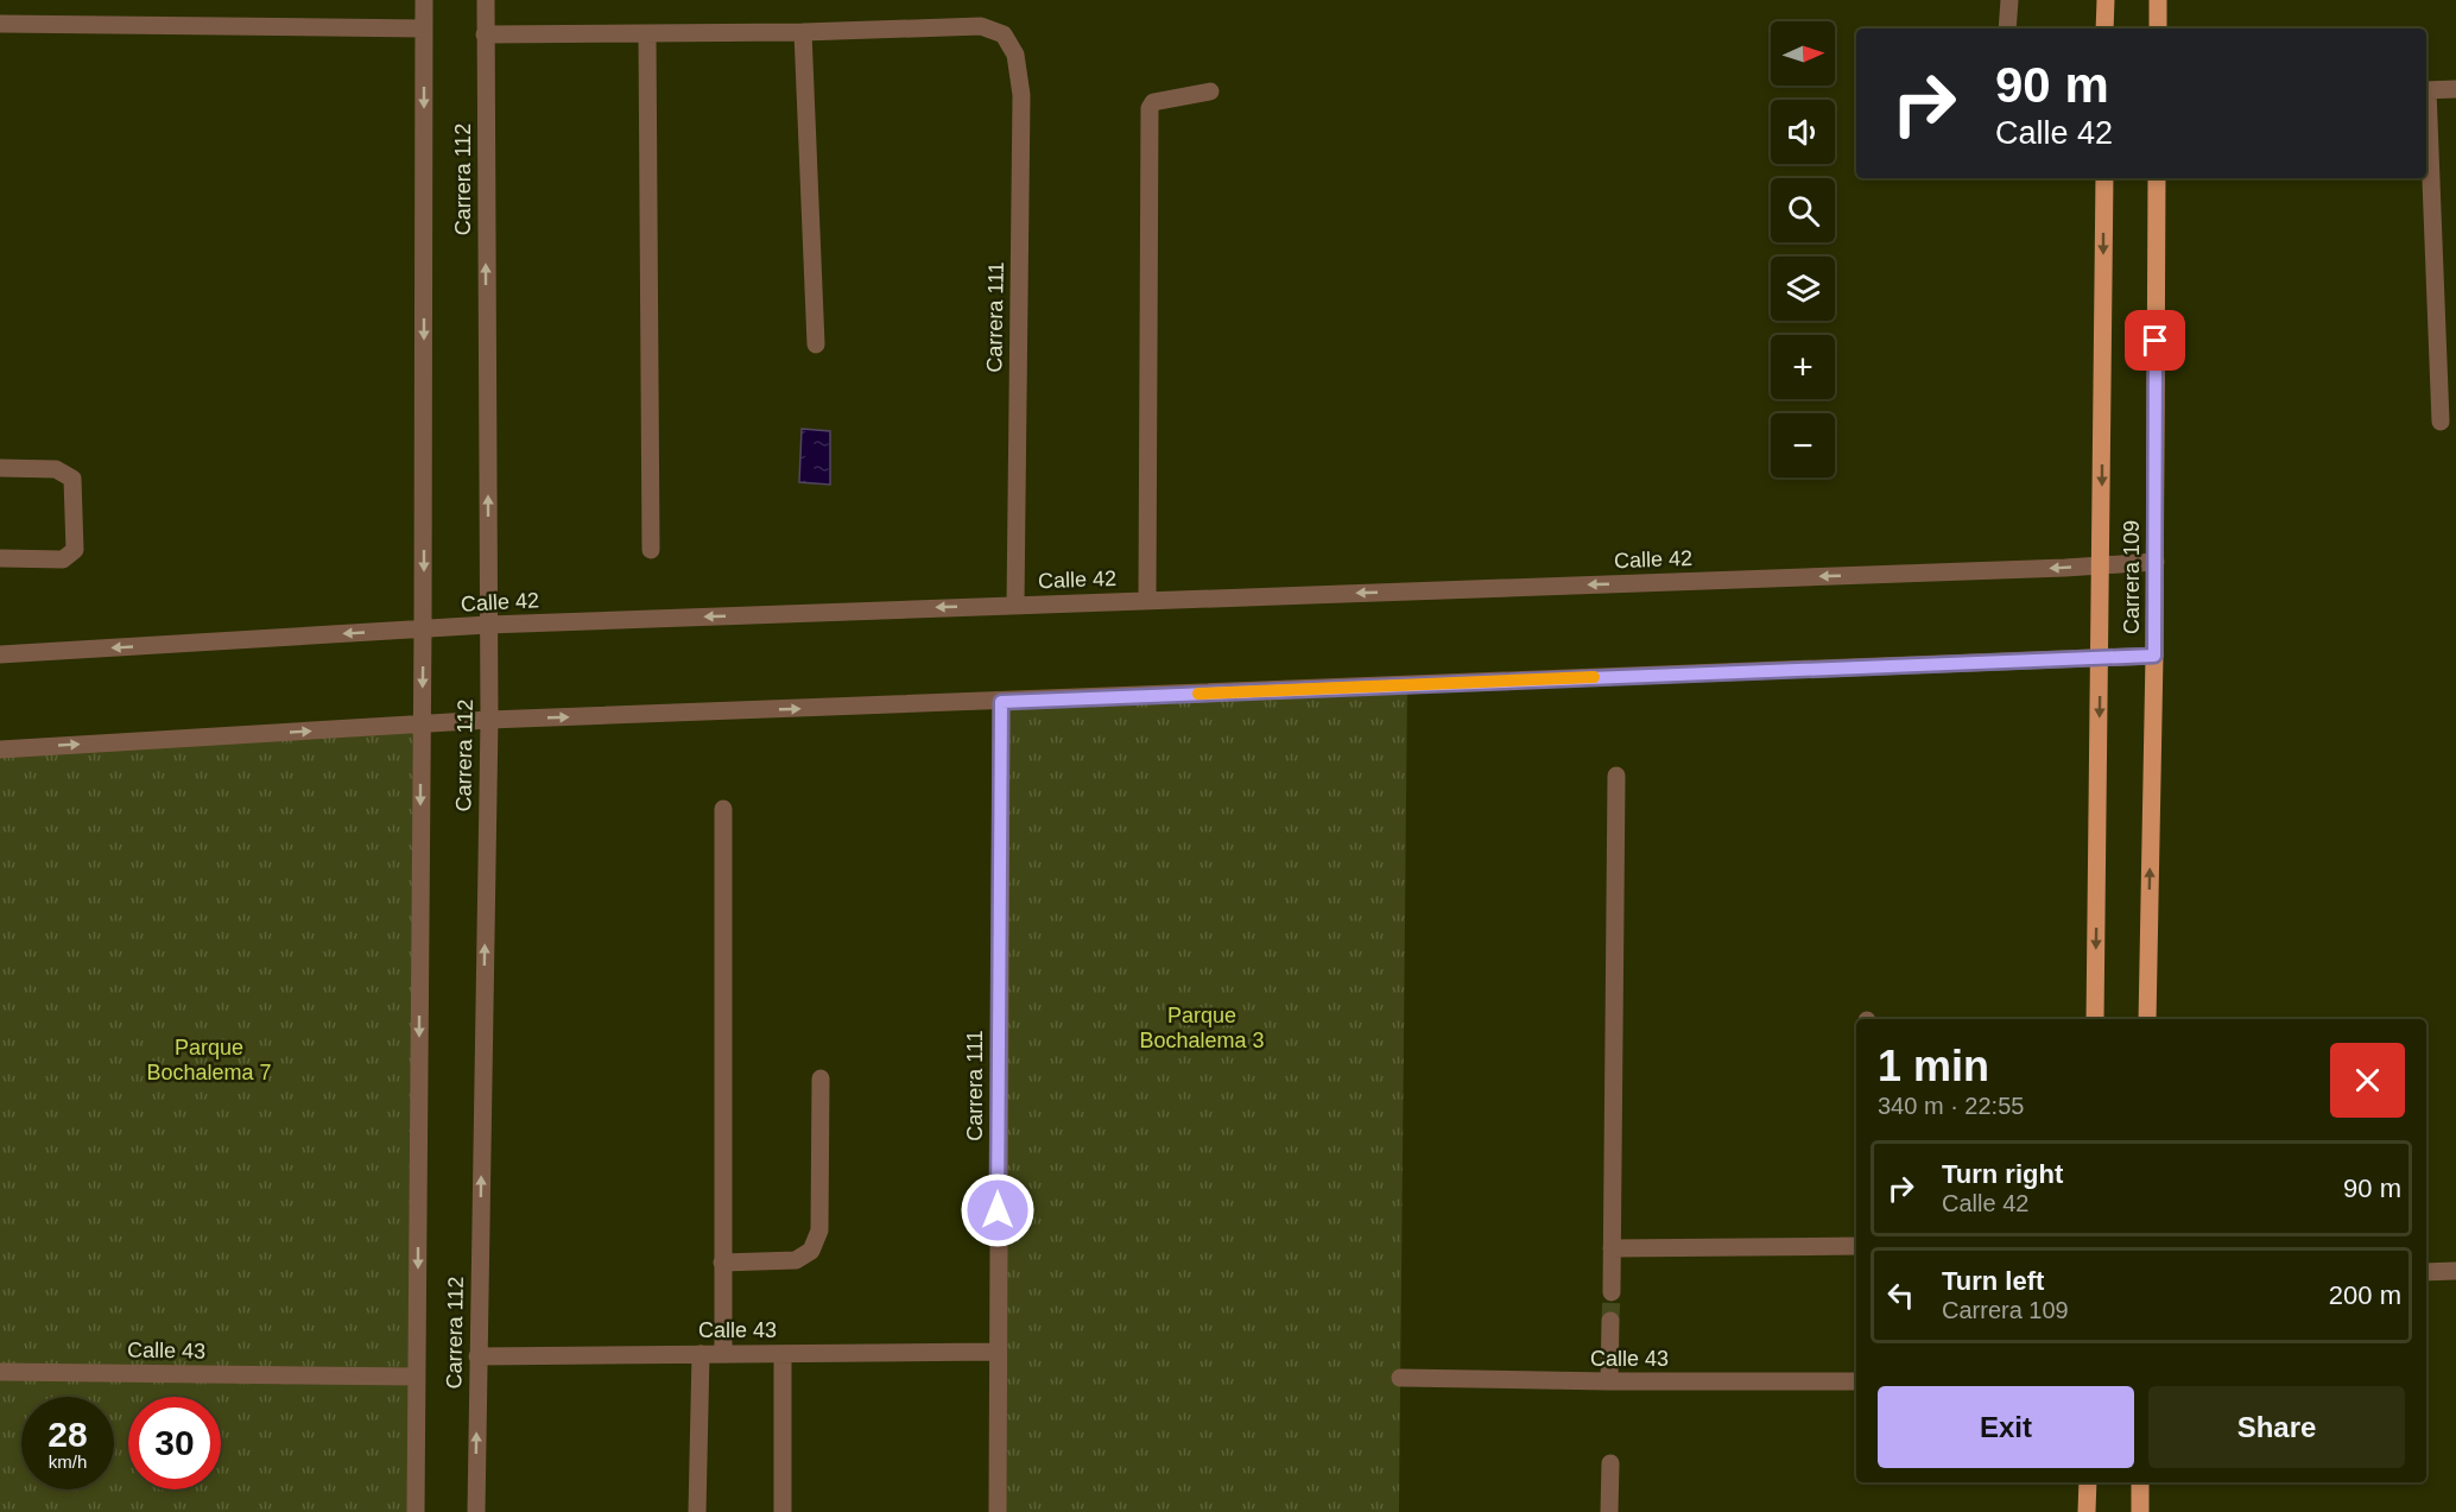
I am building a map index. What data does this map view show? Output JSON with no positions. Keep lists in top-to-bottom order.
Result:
{
  "streets": {
    "main road": ["Carrera 109"],
    "street": [
      "Carrera 112",
      "Carrera 111",
      "Calle 42",
      "Calle 43"
    ]
  },
  "crossings": [
    ["Carrera 112", "Calle 42"],
    ["Carrera 112", "Calle 43"],
    ["Carrera 111", "Calle 42"],
    ["Carrera 111", "Calle 43"],
    ["Calle 42", "Carrera 109"]
  ],
  "parks": ["Parque Bochalema 3", "Parque Bochalema 7"],
  "north": "right",
  "page": {
    "map_buttons": ["+", "−"],
    "turn": ["90 m", "Calle 42"],
    "heading": ["1 min", "340 m · 22:55"],
    "list": [
      {
        "name": "Turn right",
        "note": "Calle 42",
        "value": "90 m"
      },
      {
        "name": "Turn left",
        "note": "Carrera 109",
        "value": "200 m"
      }
    ],
    "buttons": ["Exit", "Share"],
    "speed": "28 km/h",
    "limit": "30"
  }
}
